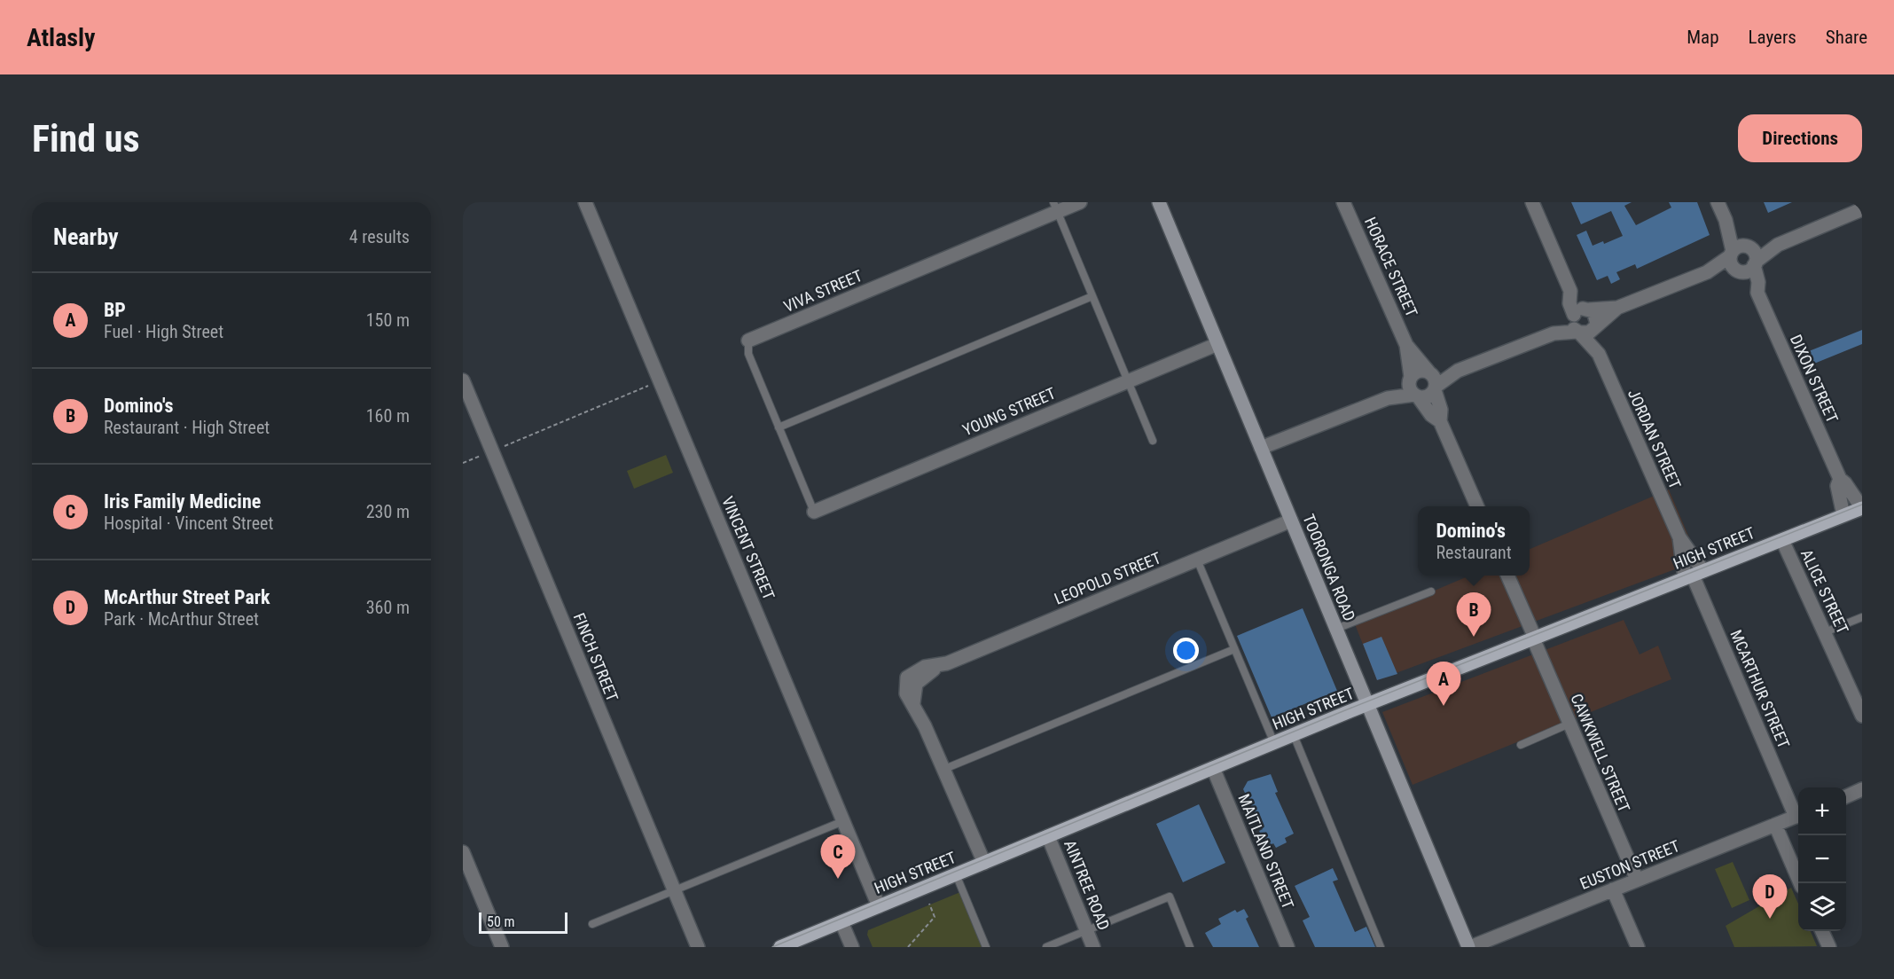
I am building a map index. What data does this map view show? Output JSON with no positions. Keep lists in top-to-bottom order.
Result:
{
  "streets": {
    "main road": ["HIGH STREET", "TOORONGA ROAD"],
    "street": [
      "HORACE STREET",
      "VIVA STREET",
      "DIXON STREET",
      "YOUNG STREET",
      "JORDAN STREET",
      "VINCENT STREET",
      "LEOPOLD STREET",
      "ALICE STREET",
      "FINCH STREET",
      "MCARTHUR STREET",
      "CAWKWELL STREET",
      "MAITLAND STREET",
      "EUSTON STREET",
      "AINTREE ROAD"
    ]
  },
  "crossings": [
    ["VIVA STREET", "YOUNG STREET"],
    ["DIXON STREET", "HIGH STREET"],
    ["YOUNG STREET", "TOORONGA ROAD"],
    ["JORDAN STREET", "HIGH STREET"],
    ["JORDAN STREET", "MCARTHUR STREET"],
    ["VINCENT STREET", "HIGH STREET"],
    ["HIGH STREET", "TOORONGA ROAD"],
    ["HIGH STREET", "LEOPOLD STREET"],
    ["HIGH STREET", "ALICE STREET"],
    ["HIGH STREET", "MCARTHUR STREET"],
    ["HIGH STREET", "CAWKWELL STREET"],
    ["HIGH STREET", "MAITLAND STREET"],
    ["HIGH STREET", "AINTREE ROAD"],
    ["TOORONGA ROAD", "LEOPOLD STREET"],
    ["TOORONGA ROAD", "EUSTON STREET"],
    ["CAWKWELL STREET", "EUSTON STREET"]
  ],
  "scale_bar": "50 m",
  "page": {
    "header": "Atlasly",
    "nav": ["Map", "Layers", "Share"],
    "buttons": "Directions",
    "title": "Find us",
    "heading": ["Nearby", "4 results"],
    "list": [
      {
        "mark": "A",
        "name": "BP",
        "note": "Fuel · High Street",
        "value": "150 m"
      },
      {
        "mark": "B",
        "name": "Domino's",
        "note": "Restaurant · High Street",
        "value": "160 m"
      },
      {
        "mark": "C",
        "name": "Iris Family Medicine",
        "note": "Hospital · Vincent Street",
        "value": "230 m"
      },
      {
        "mark": "D",
        "name": "McArthur Street Park",
        "note": "Park · McArthur Street",
        "value": "360 m"
      }
    ],
    "popup": ["Domino's", "Restaurant"],
    "pins": [
      "B",
      "A",
      "C",
      "D"
    ],
    "map_buttons": ["+", "−"],
    "scale": "50 m"
  }
}
